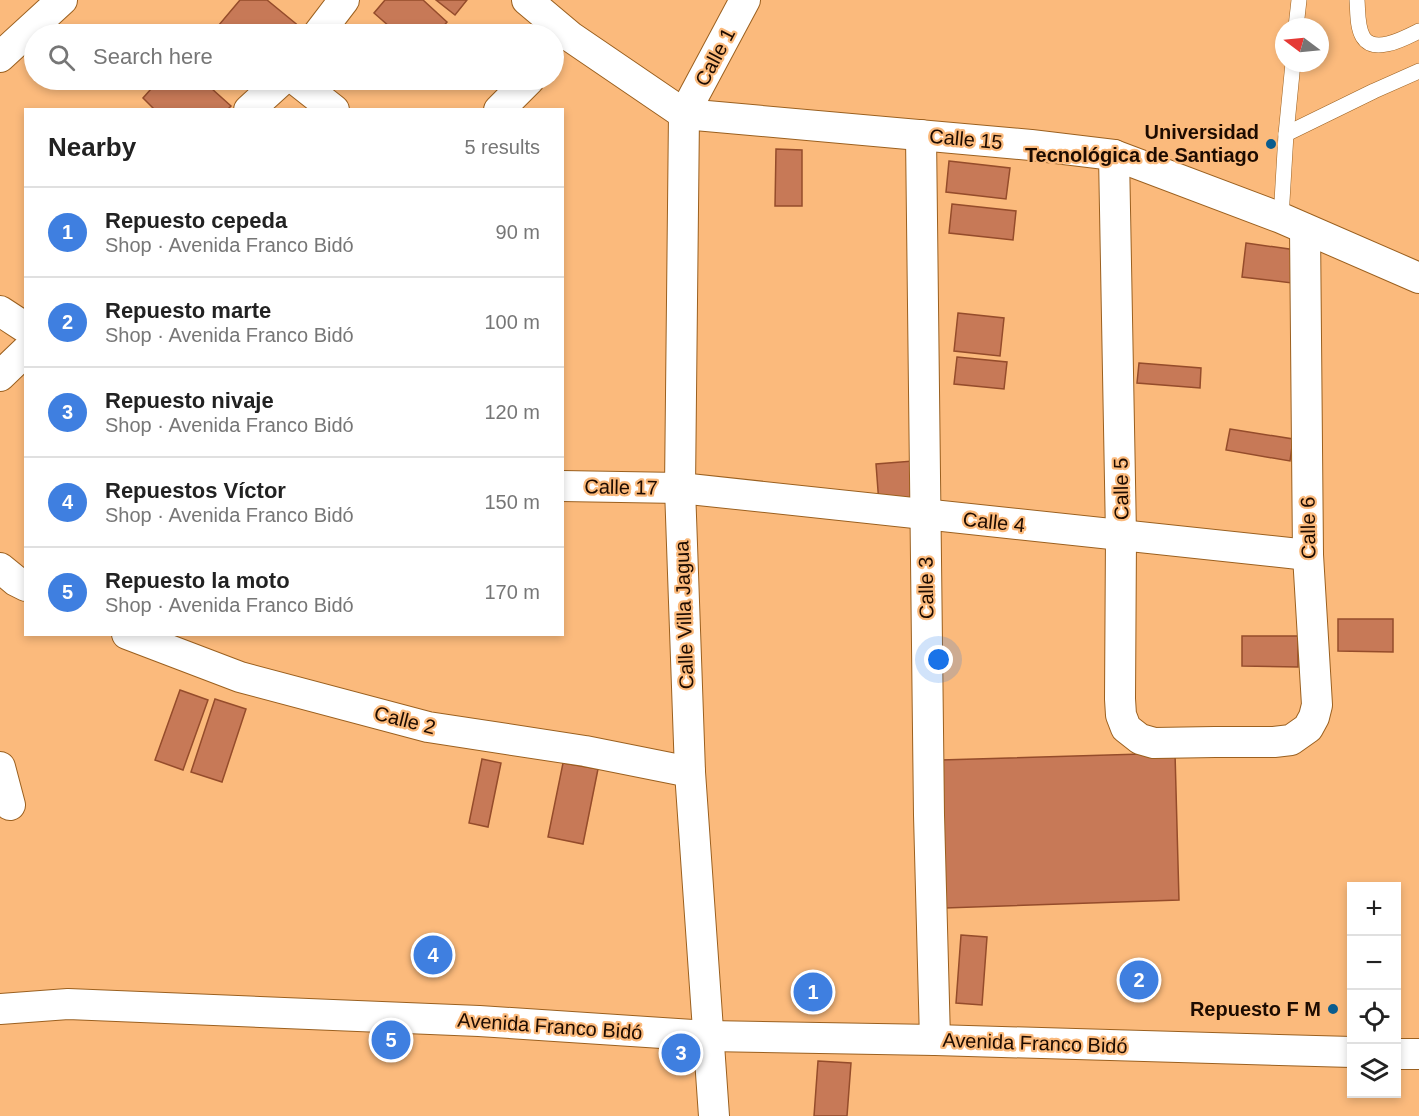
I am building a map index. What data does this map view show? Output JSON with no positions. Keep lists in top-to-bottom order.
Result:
{
  "streets": {
    "street": [
      "Calle 1",
      "Calle 15",
      "Calle 17",
      "Calle 5",
      "Calle 4",
      "Calle 6",
      "Calle 3",
      "Calle Villa Jagua",
      "Calle 2",
      "Avenida Franco Bidó"
    ]
  },
  "crossings": [
    ["Calle 1", "Calle 15"],
    ["Calle 1", "Calle Villa Jagua"],
    ["Calle 15", "Calle 5"],
    ["Calle 15", "Calle 6"],
    ["Calle 15", "Calle 3"],
    ["Calle 15", "Calle Villa Jagua"],
    ["Calle 17", "Calle 4"],
    ["Calle 17", "Calle Villa Jagua"],
    ["Calle 5", "Calle 4"],
    ["Calle 5", "Calle 6"],
    ["Calle 4", "Calle 6"],
    ["Calle 4", "Calle 3"],
    ["Calle 4", "Calle Villa Jagua"],
    ["Calle 3", "Avenida Franco Bidó"],
    ["Calle Villa Jagua", "Calle 2"],
    ["Calle Villa Jagua", "Avenida Franco Bidó"]
  ],
  "places": ["Universidad Tecnológica de Santiago", "Repuesto F M"],
  "north": "left",
  "page": {
    "search": "Search here",
    "heading": ["Nearby", "5 results"],
    "list": [
      {
        "mark": "1",
        "name": "Repuesto cepeda",
        "note": "Shop · Avenida Franco Bidó",
        "value": "90 m"
      },
      {
        "mark": "2",
        "name": "Repuesto marte",
        "note": "Shop · Avenida Franco Bidó",
        "value": "100 m"
      },
      {
        "mark": "3",
        "name": "Repuesto nivaje",
        "note": "Shop · Avenida Franco Bidó",
        "value": "120 m"
      },
      {
        "mark": "4",
        "name": "Repuestos Víctor",
        "note": "Shop · Avenida Franco Bidó",
        "value": "150 m"
      },
      {
        "mark": "5",
        "name": "Repuesto la moto",
        "note": "Shop · Avenida Franco Bidó",
        "value": "170 m"
      }
    ],
    "map_buttons": ["+", "−"],
    "pins": [
      "4",
      "2",
      "1",
      "5",
      "3"
    ]
  }
}
